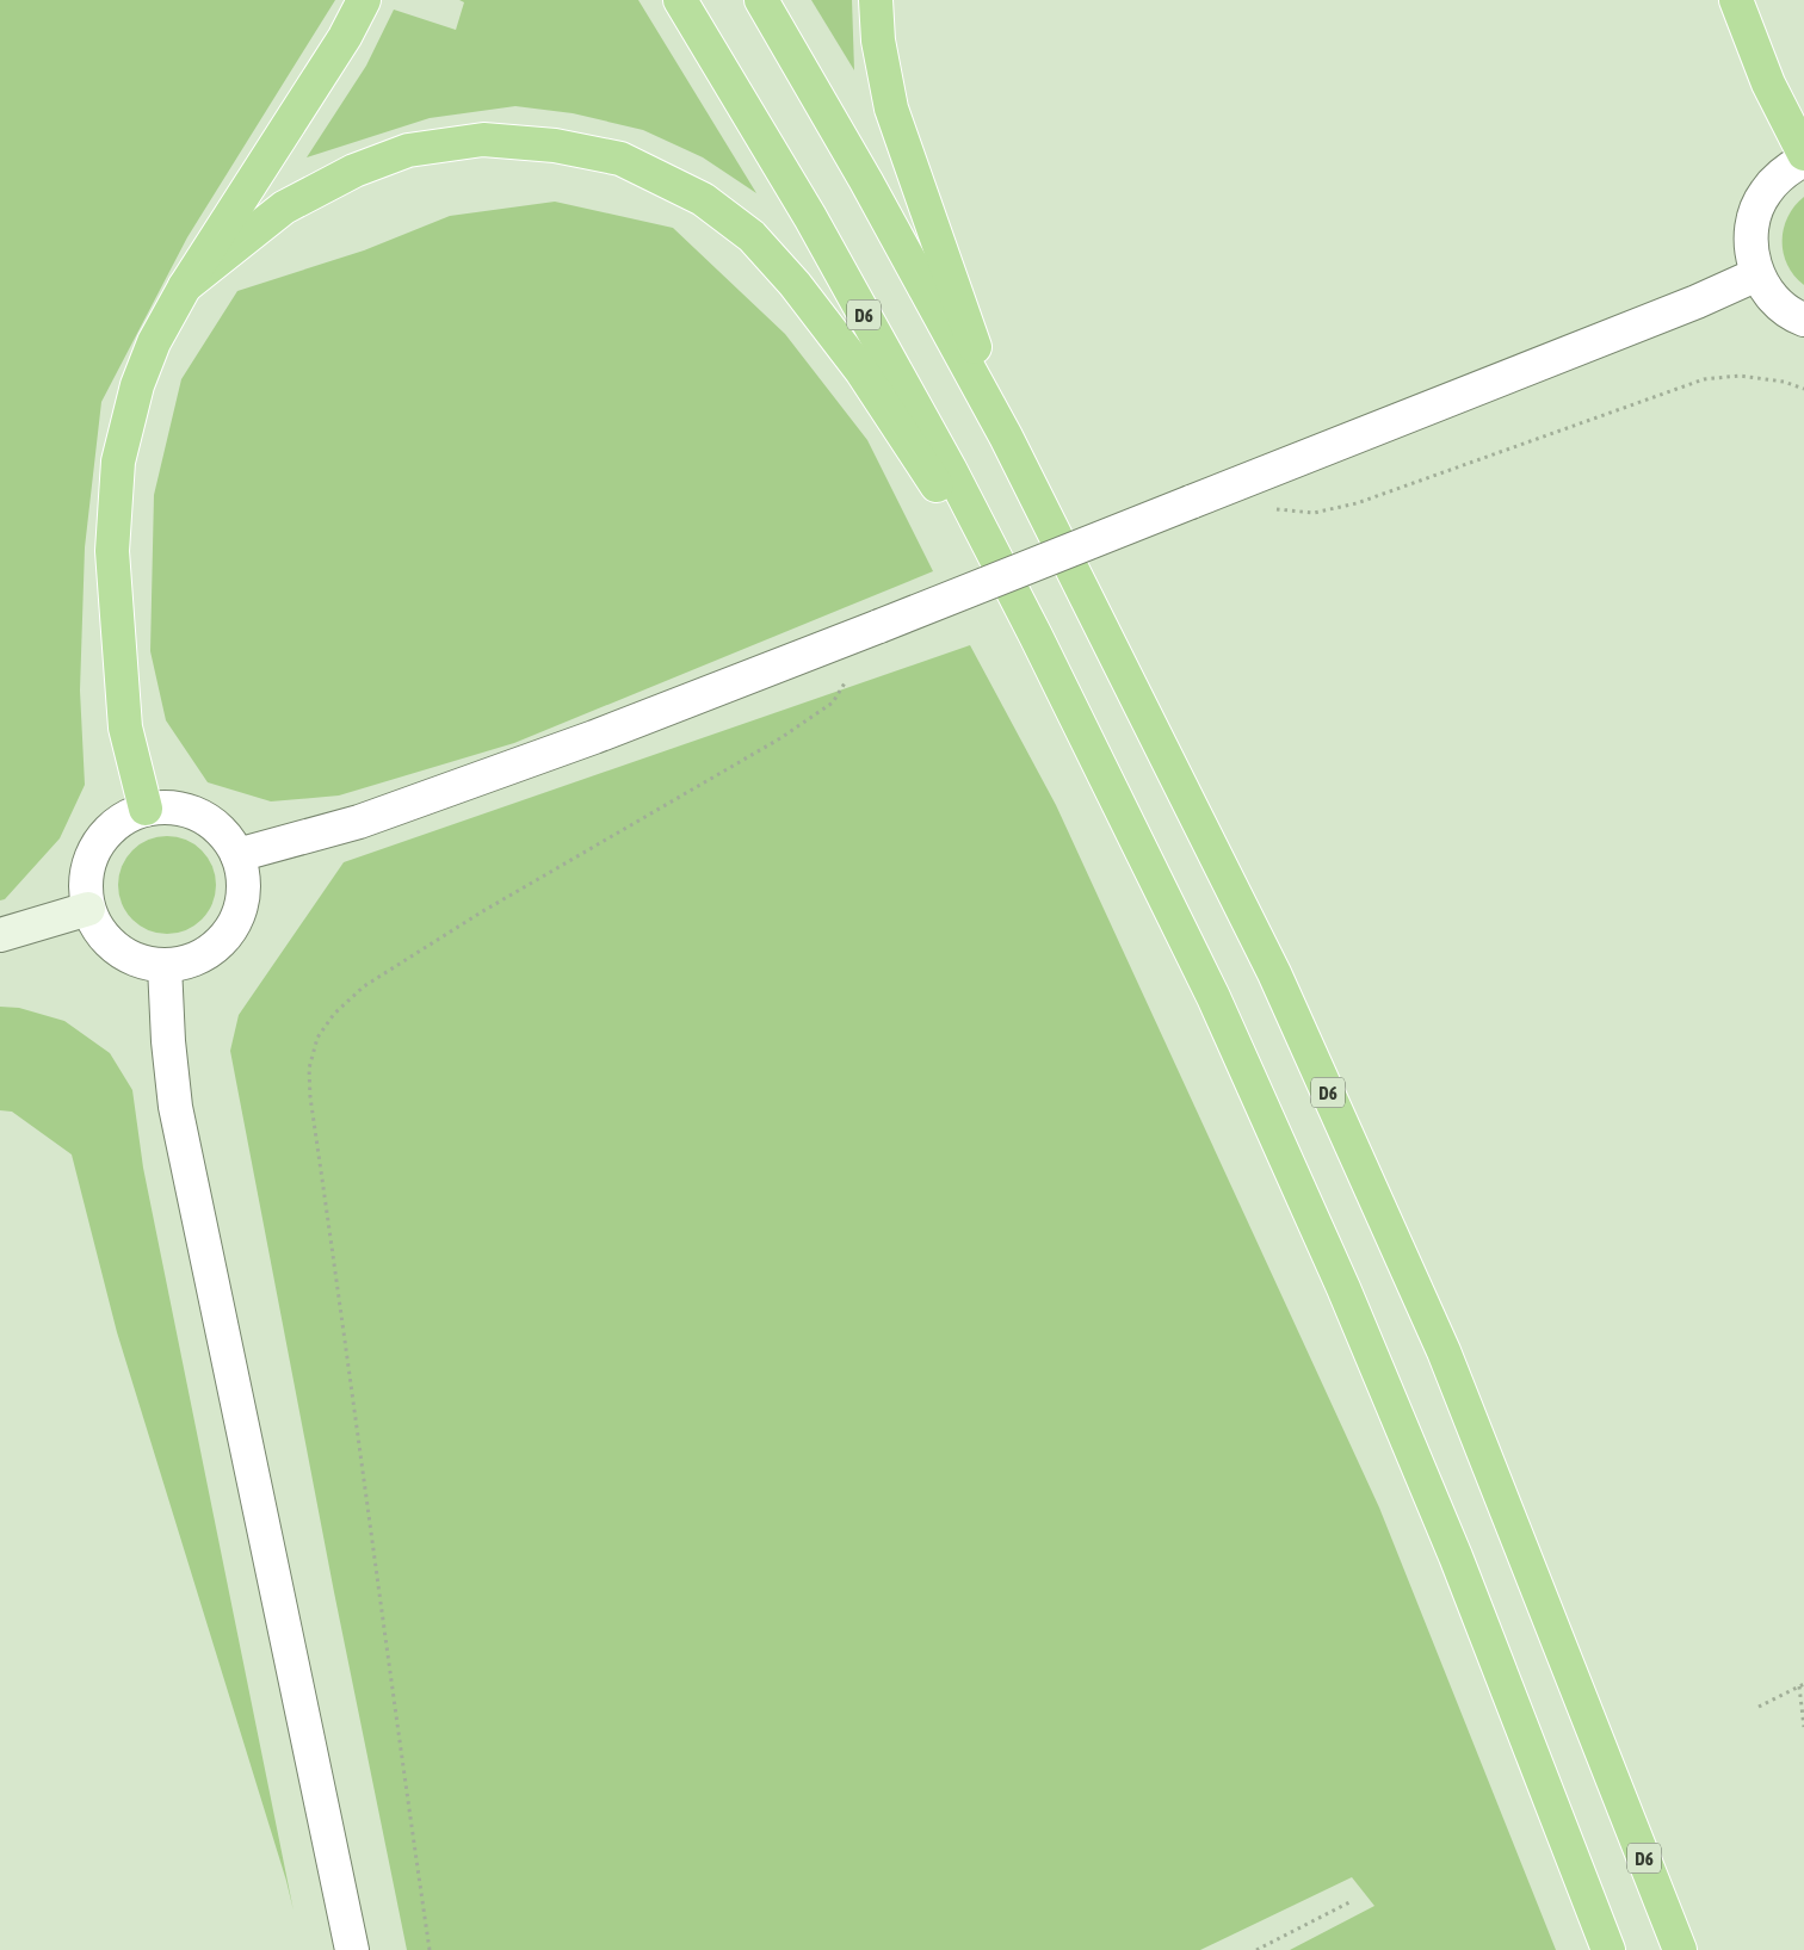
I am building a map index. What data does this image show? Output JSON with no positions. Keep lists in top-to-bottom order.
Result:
{
  "streets": {
    "highway": ["D6"]
  }
}
